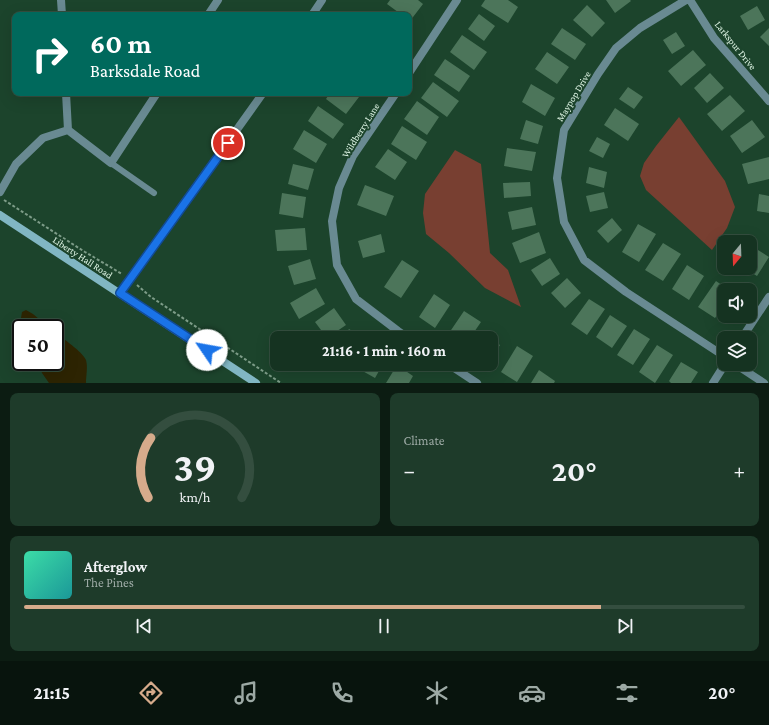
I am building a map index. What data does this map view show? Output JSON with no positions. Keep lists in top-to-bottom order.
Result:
{
  "streets": {
    "main road": ["Liberty Hall Road"],
    "street": ["Larkspur Drive", "Maypop Drive", "Wildberry Lane"]
  },
  "north": "bottom",
  "page": {
    "turn": ["60 m", "Barksdale Road"],
    "limit": "50",
    "trip": "21:16 · 1 min · 160 m",
    "tile": "Climate",
    "heat": ["−", "20°", "+"],
    "song": ["Afterglow", "The Pines"],
    "tabs": ["21:15", "20°"],
    "gauge": ["39", "km/h"]
  }
}
